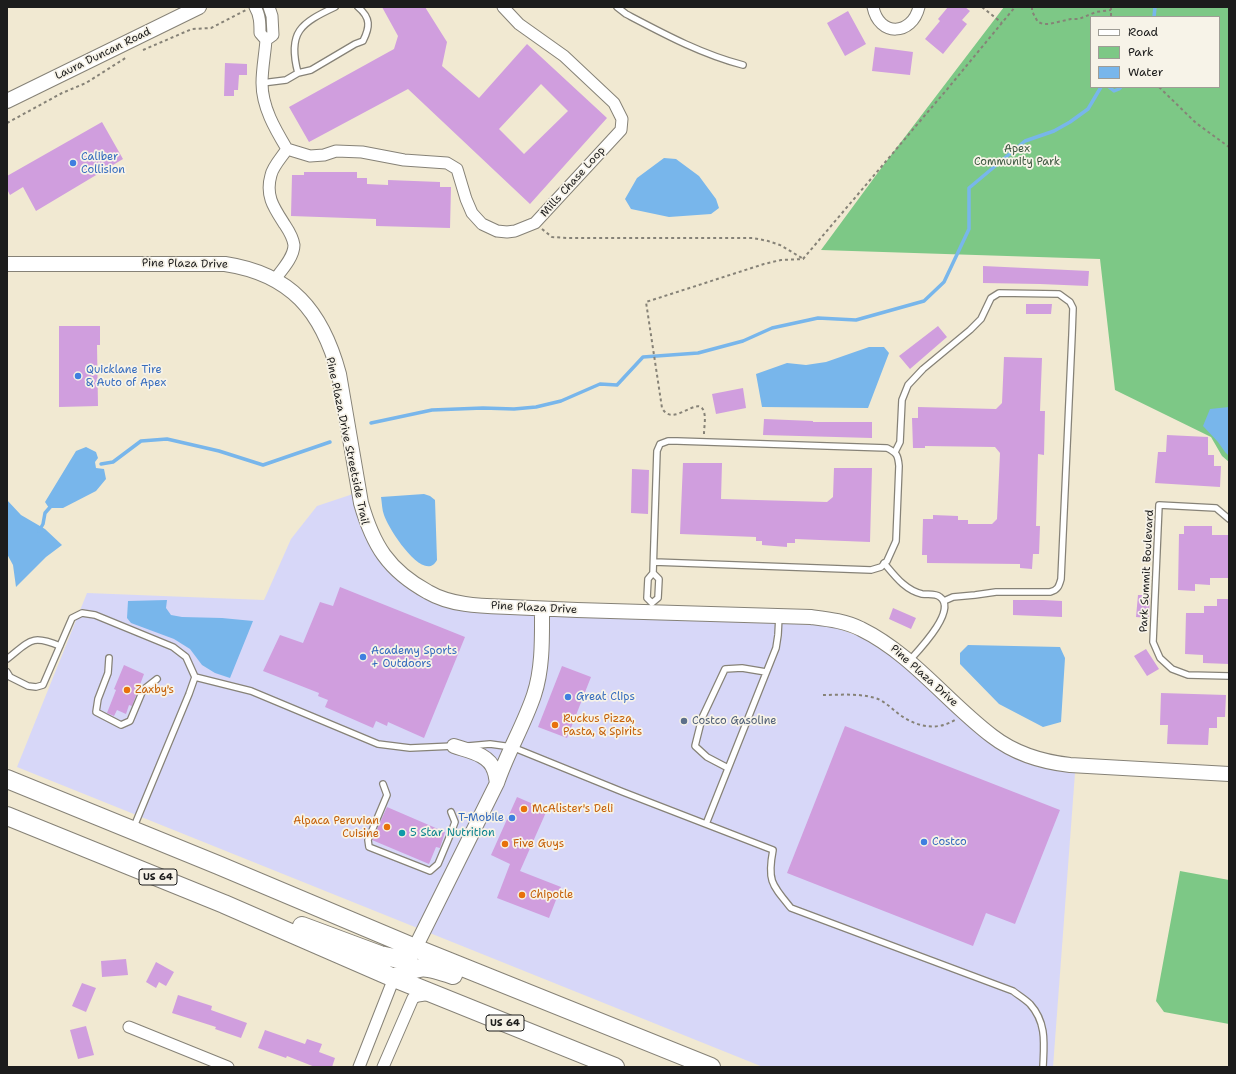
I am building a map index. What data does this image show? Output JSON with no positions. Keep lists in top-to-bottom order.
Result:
{
  "streets": {
    "highway": ["US 64"],
    "street": ["Laura Duncan Road", "Mills Chase Loop", "Pine Plaza Drive"],
    "lane": ["Park Summit Boulevard"]
  },
  "parks": ["Apex Community Park"],
  "places": [
    "Caliber Collision",
    "Quicklane Tire & Auto of Apex",
    "Academy Sports + Outdoors",
    "Zaxby's",
    "Great Clips",
    "Costco Gasoline",
    "Ruckus Pizza, Pasta, & Spirits",
    "McAlister's Deli",
    "T-Mobile",
    "Alpaca Peruvian Cuisine",
    "5 Star Nutrition",
    "Costco",
    "Five Guys",
    "Chipotle"
  ],
  "legend": ["Road", "Park", "Water"]
}
